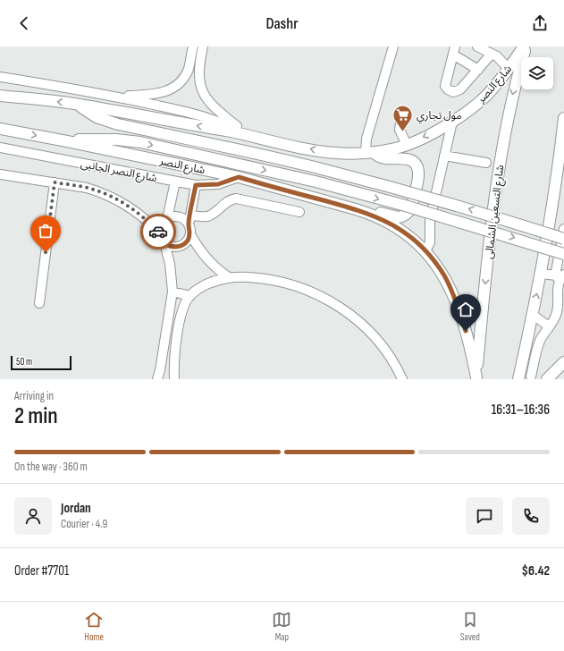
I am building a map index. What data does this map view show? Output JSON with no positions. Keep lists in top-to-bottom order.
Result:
{
  "streets": {
    "main road": ["شارع النصر", "شارع التسعين الشمالى"],
    "street": ["شارع النصر الجانبى"]
  },
  "crossings": [
    ["شارع النصر", "شارع النصر الجانبى"],
    ["شارع النصر", "شارع التسعين الشمالى"]
  ],
  "places": {
    "supermarket": ["مول تجاري"]
  },
  "scale_bar": "50 m",
  "page": {
    "header": "Dashr",
    "scale": "50 m",
    "heading": ["2 min", "Arriving in", "16:31–16:36"],
    "panel": [
      "Jordan",
      "Courier · 4.9",
      "Order #7701",
      "$6.42"
    ],
    "bar": "On the way · 360 m",
    "tabs": ["Home", "Map", "Saved"]
  }
}
